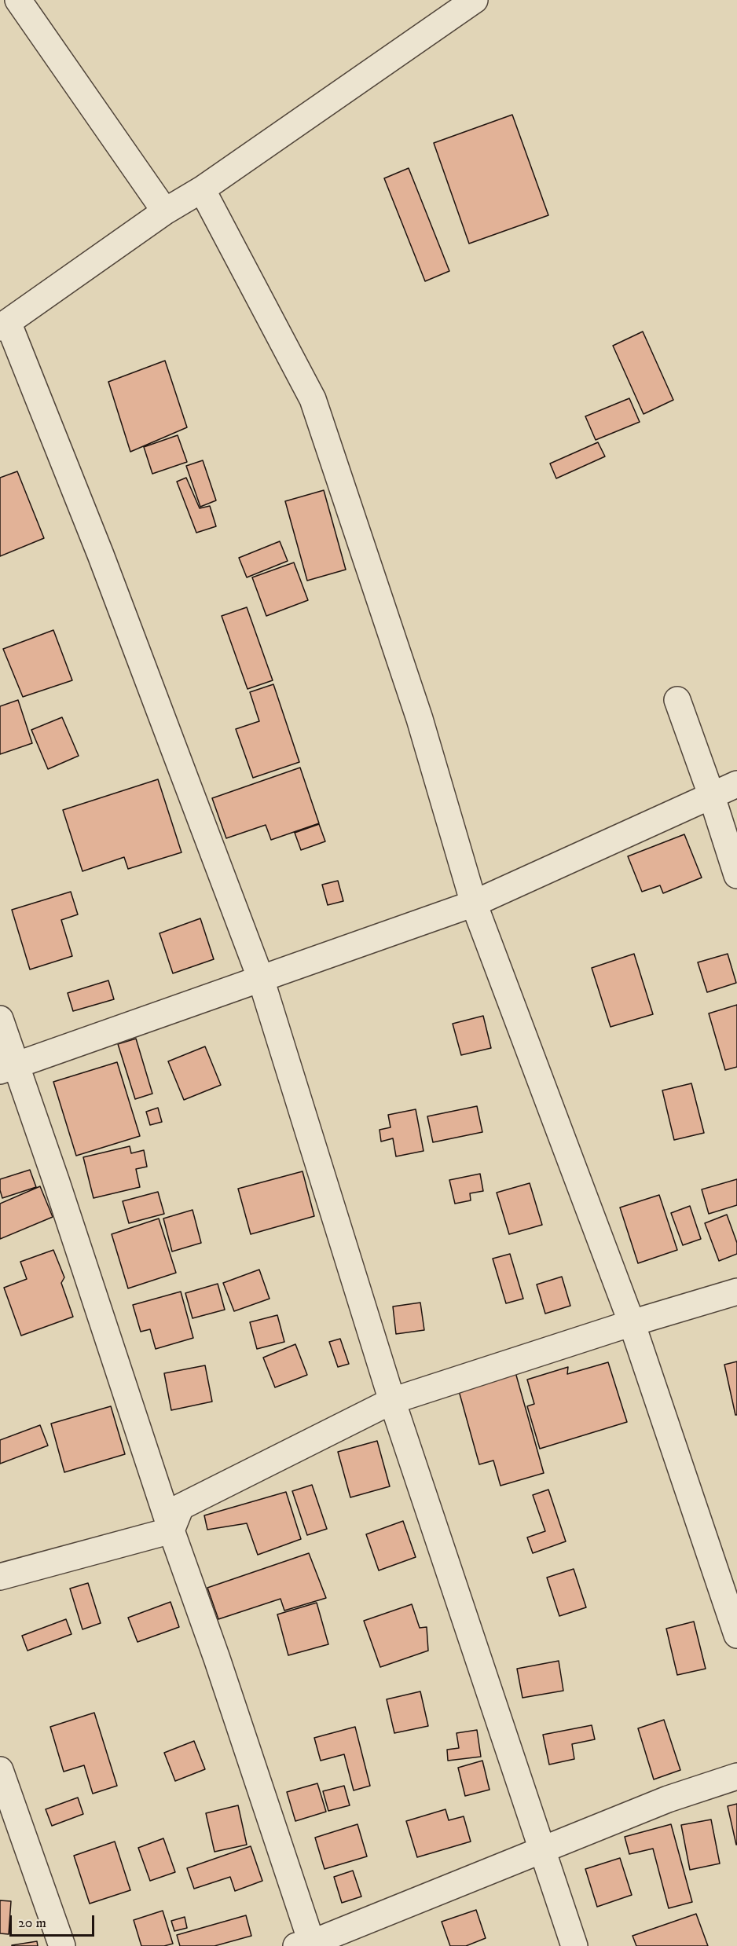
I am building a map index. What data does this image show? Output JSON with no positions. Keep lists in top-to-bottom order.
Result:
{
  "scale_bar": "20 m"
}
